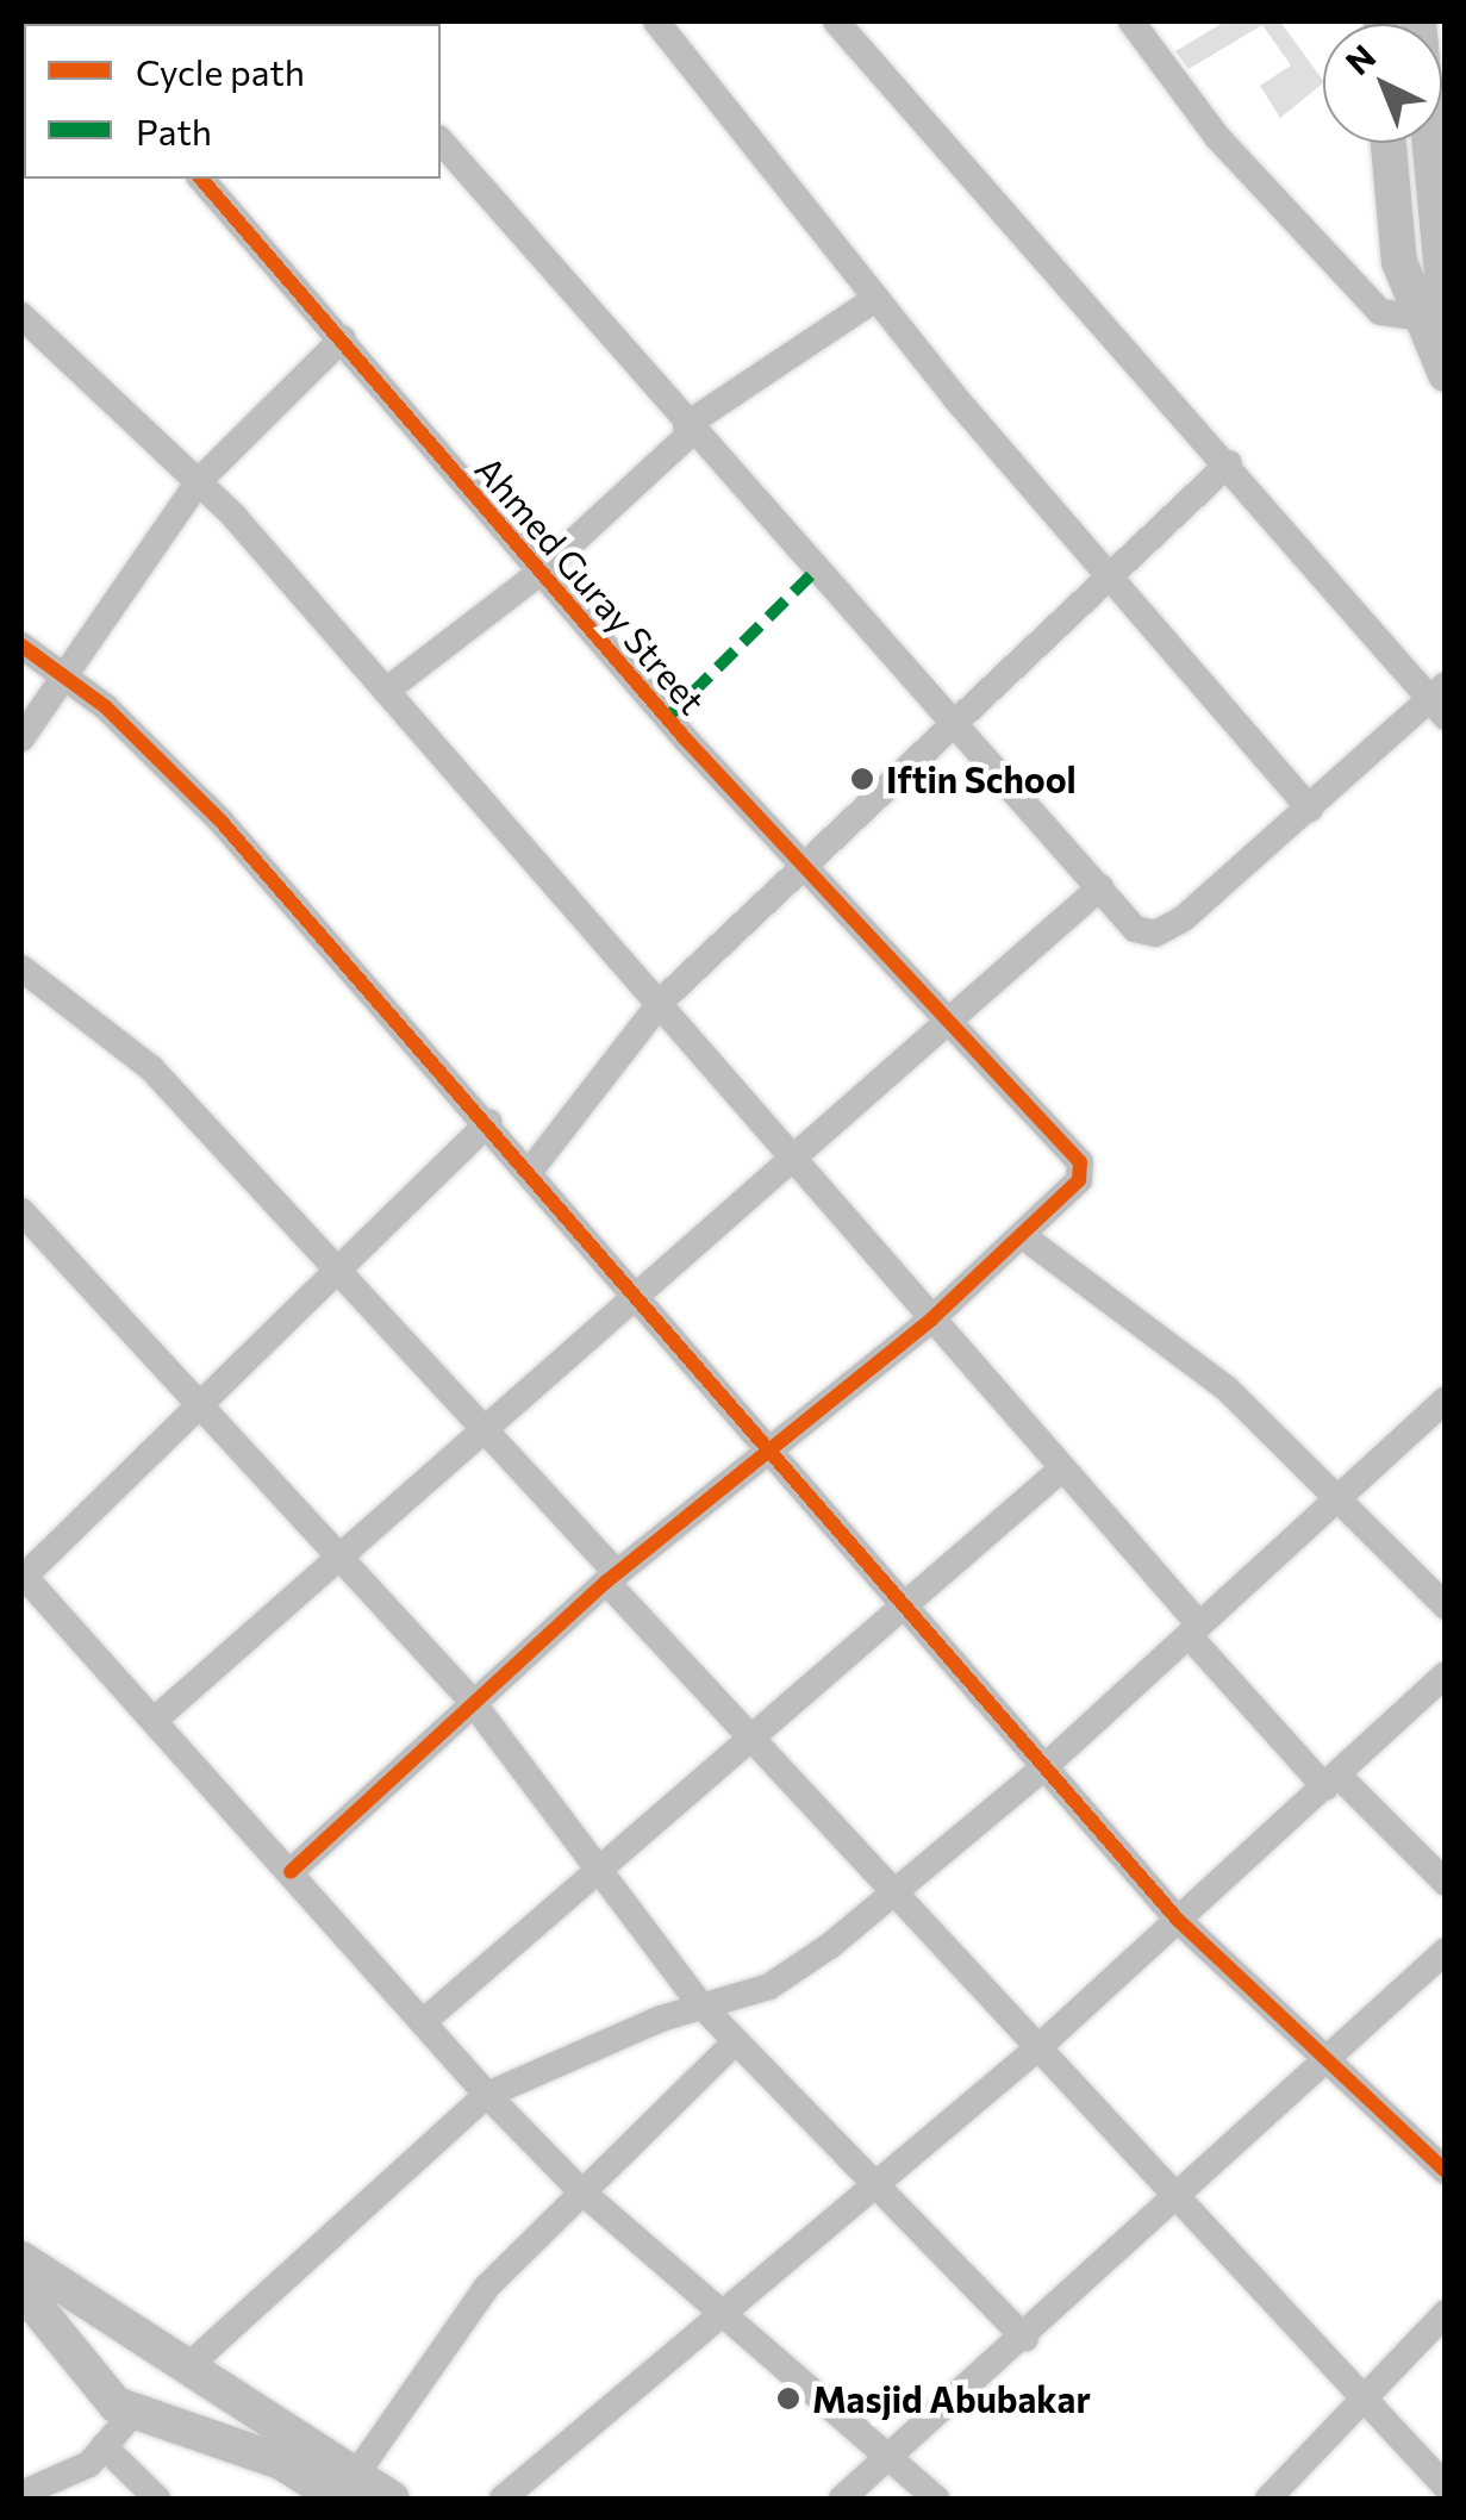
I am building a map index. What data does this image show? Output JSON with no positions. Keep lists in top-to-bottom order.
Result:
{
  "streets": {
    "street": ["Ahmed Guray Street"]
  },
  "places": ["Iftin School", "Masjid Abubakar"],
  "legend": ["Cycle path", "Path"],
  "north": "top left"
}
